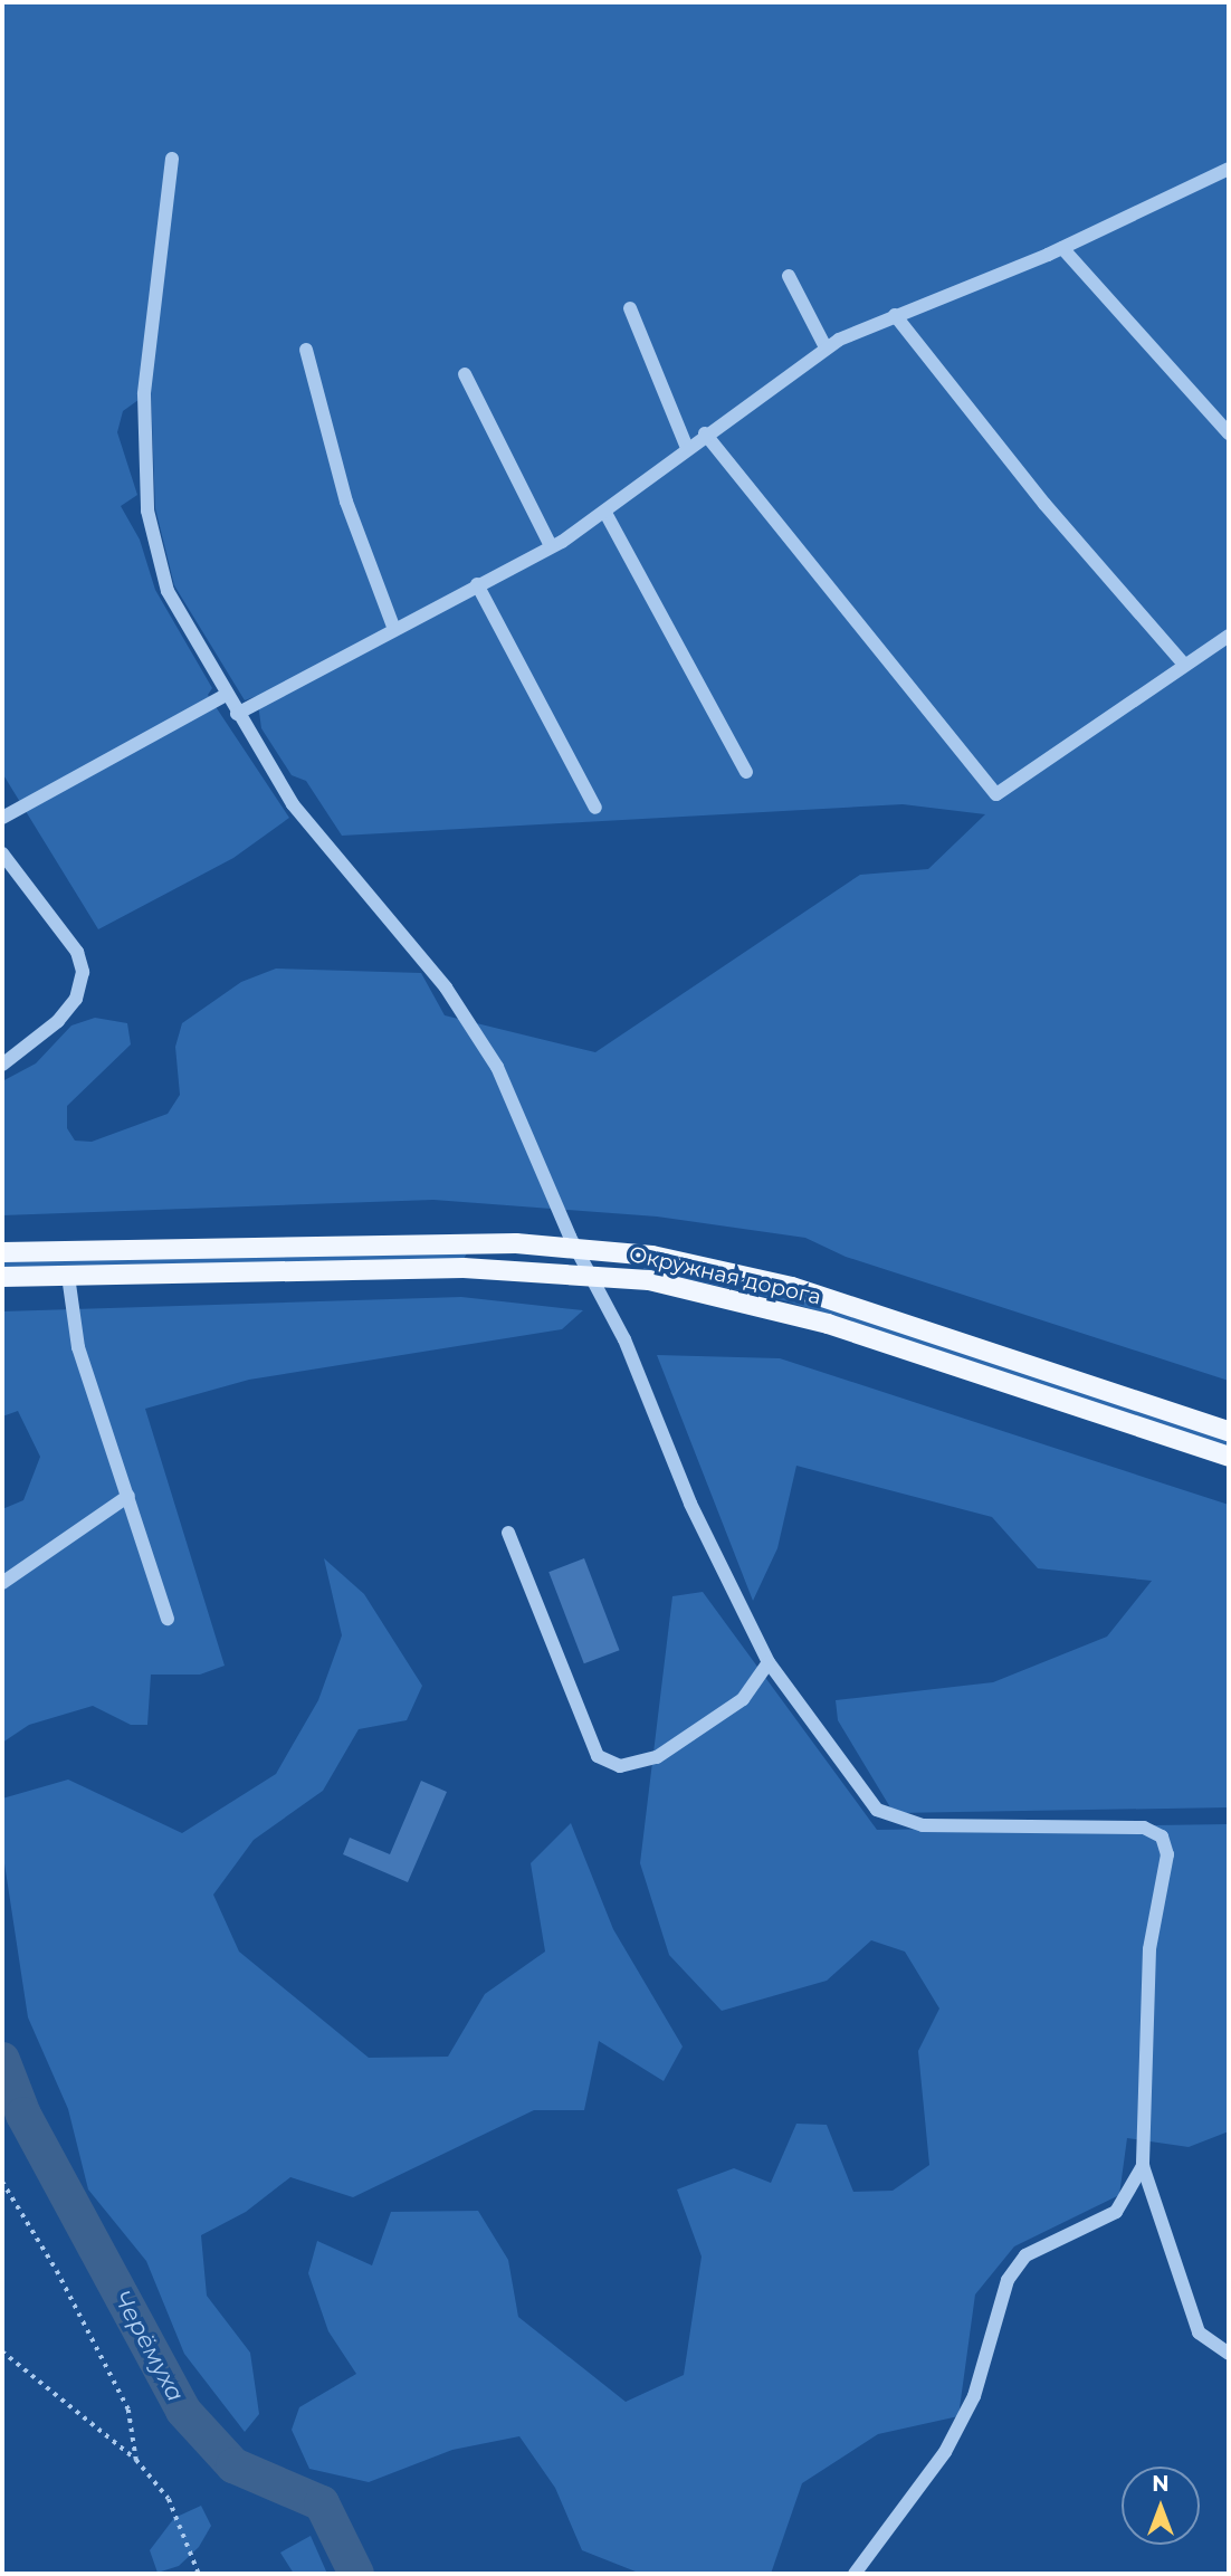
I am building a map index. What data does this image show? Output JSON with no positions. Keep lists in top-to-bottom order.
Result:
{
  "streets": {
    "main road": ["Окружная дорога"]
  },
  "water": ["Черёмуха"],
  "north": "top"
}
